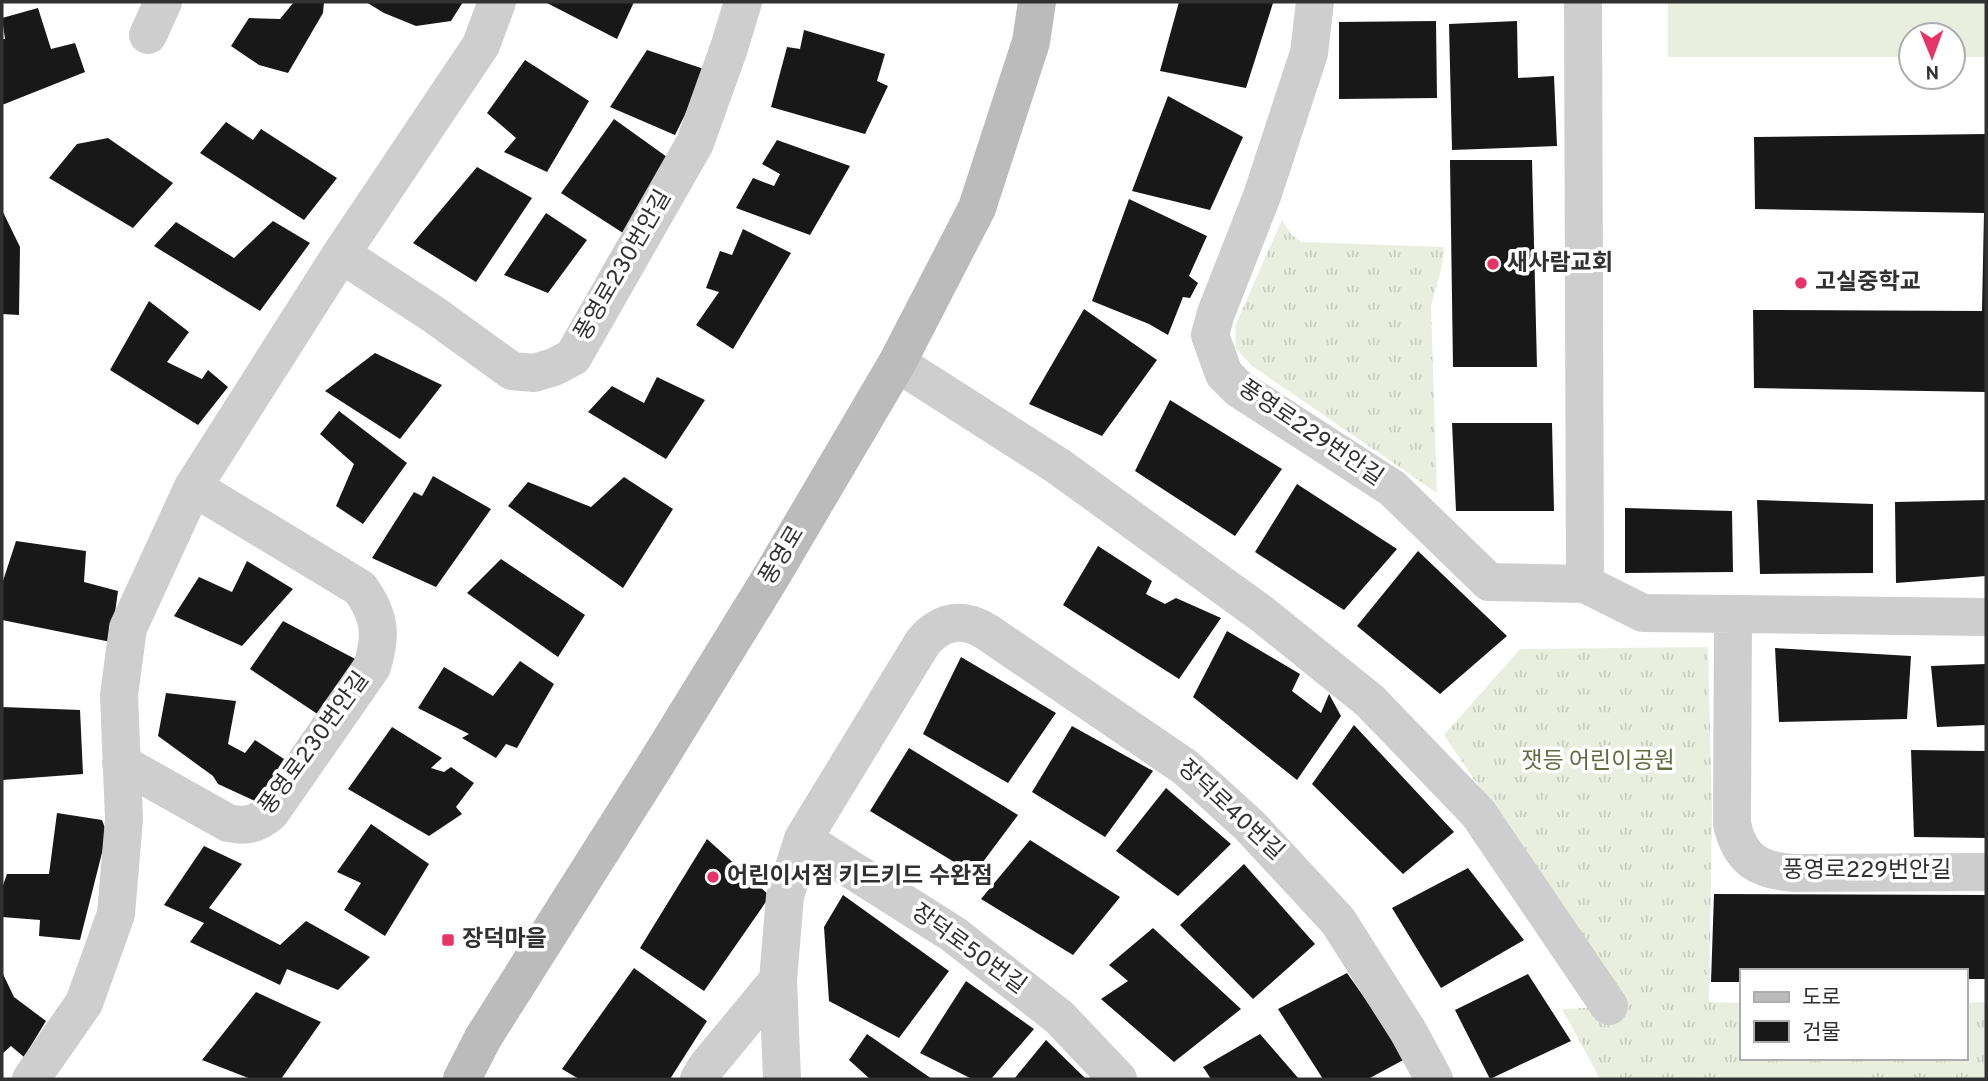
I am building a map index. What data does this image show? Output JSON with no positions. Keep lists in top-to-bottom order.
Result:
{
  "streets": {
    "main road": ["풍영로"],
    "street": [
      "풍영로230번안길",
      "풍영로229번안길",
      "장덕로40번길",
      "장덕로50번길"
    ]
  },
  "crossings": [
    ["장덕로40번길", "장덕로50번길"]
  ],
  "parks": ["잿등 어린이공원"],
  "places": {
    "other": ["새사람교회", "고실중학교", "어린이서점 키드키드 수완점"],
    "transit": ["장덕마을"]
  },
  "legend": ["도로", "건물"],
  "north": "bottom"
}
